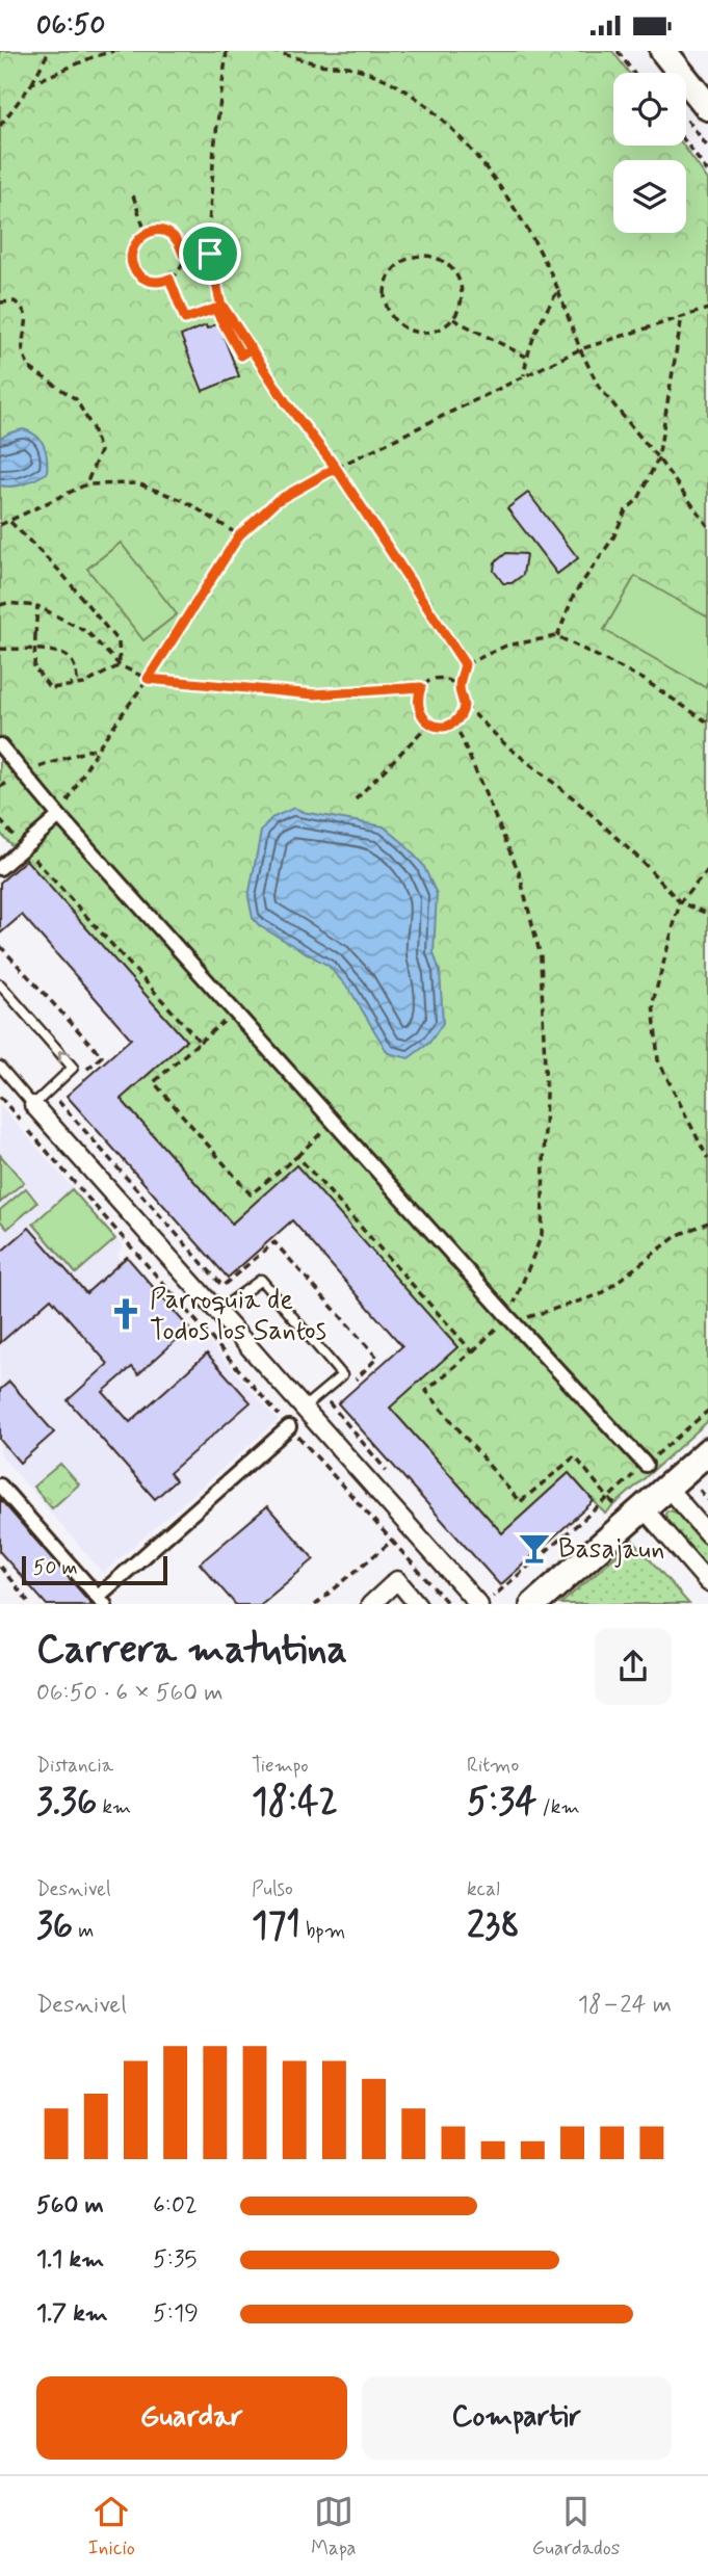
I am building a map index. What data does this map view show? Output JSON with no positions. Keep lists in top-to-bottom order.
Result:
{
  "places": {
    "church": ["Parroquia de Todos los Santos"],
    "bar": ["Basajaun"]
  },
  "scale_bar": "50 m",
  "page": {
    "status": "06:50",
    "scale": "50 m",
    "heading": ["Carrera matutina", "06:50 · 6 × 560 m"],
    "stats": [
      ["Distancia", "3.36 km"],
      ["Tiempo", "18:42"],
      ["Ritmo", "5:34 /km"],
      ["Desnivel", "36 m"],
      ["Pulso", "171 bpm"],
      ["kcal", "238"]
    ],
    "chart": ["Desnivel", "18–24 m"],
    "list": [
      {
        "name": "560 m",
        "note": "6:02"
      },
      {
        "name": "1.1 km",
        "note": "5:35"
      },
      {
        "name": "1.7 km",
        "note": "5:19"
      }
    ],
    "buttons": ["Guardar", "Compartir"],
    "tabs": ["Inicio", "Mapa", "Guardados"]
  }
}
